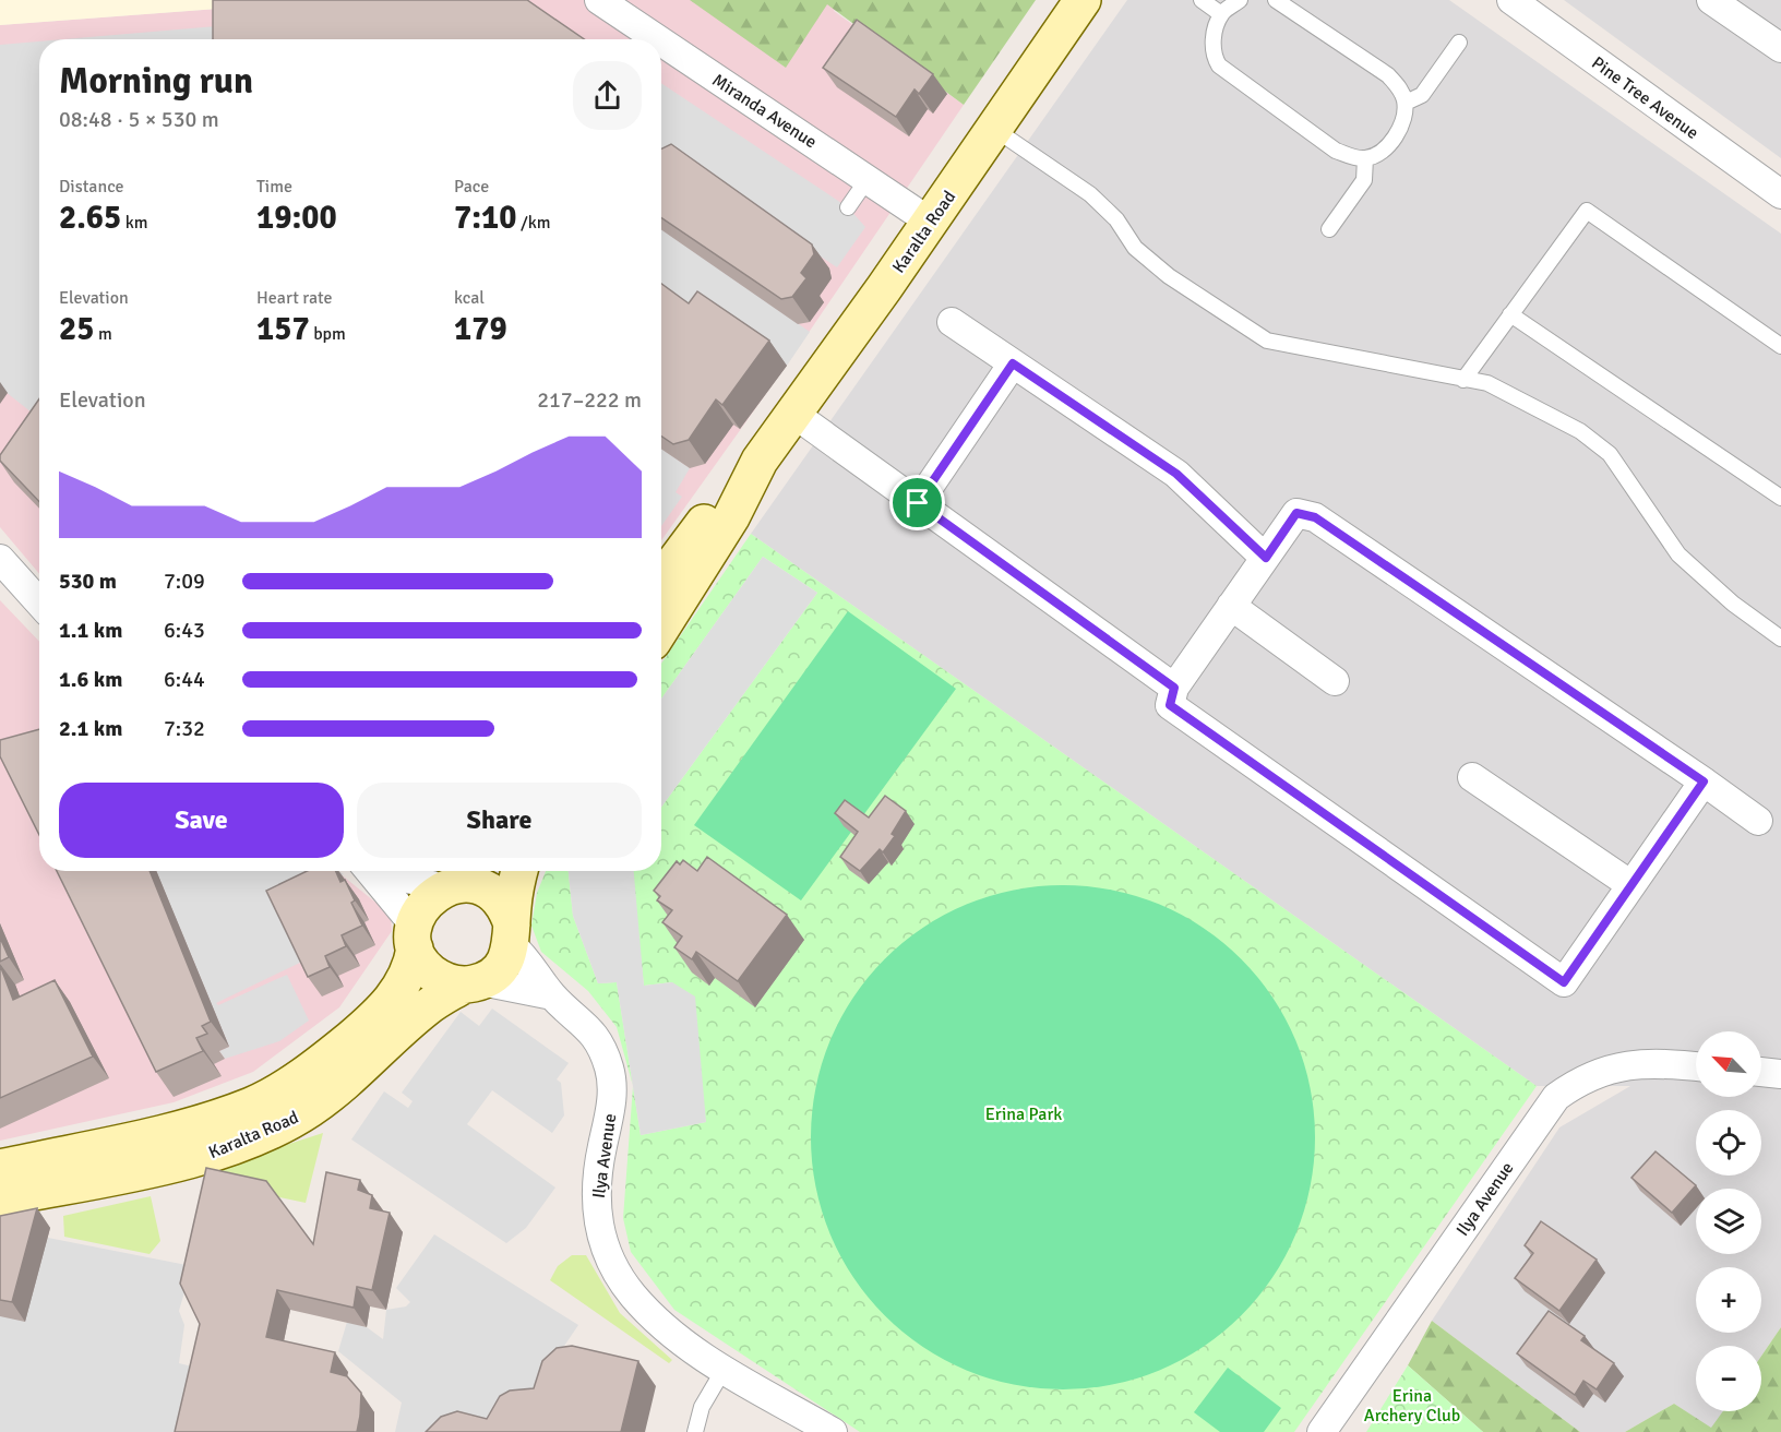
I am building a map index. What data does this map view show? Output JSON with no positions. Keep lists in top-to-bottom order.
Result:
{
  "streets": {
    "street": [
      "Pine Tree Avenue",
      "Miranda Avenue",
      "Karalta Road",
      "Ilya Avenue"
    ]
  },
  "crossings": [
    ["Miranda Avenue", "Karalta Road"],
    ["Karalta Road", "Ilya Avenue"]
  ],
  "parks": ["Erina Park", "Erina Archery Club"],
  "north": "top left",
  "page": {
    "heading": ["Morning run", "08:48 · 5 × 530 m"],
    "stats": [
      ["Distance", "2.65 km"],
      ["Time", "19:00"],
      ["Pace", "7:10 /km"],
      ["Elevation", "25 m"],
      ["Heart rate", "157 bpm"],
      ["kcal", "179"]
    ],
    "chart": ["Elevation", "217–222 m"],
    "list": [
      {
        "name": "530 m",
        "note": "7:09"
      },
      {
        "name": "1.1 km",
        "note": "6:43"
      },
      {
        "name": "1.6 km",
        "note": "6:44"
      },
      {
        "name": "2.1 km",
        "note": "7:32"
      }
    ],
    "buttons": ["Save", "Share"],
    "map_buttons": ["+", "−"]
  }
}
